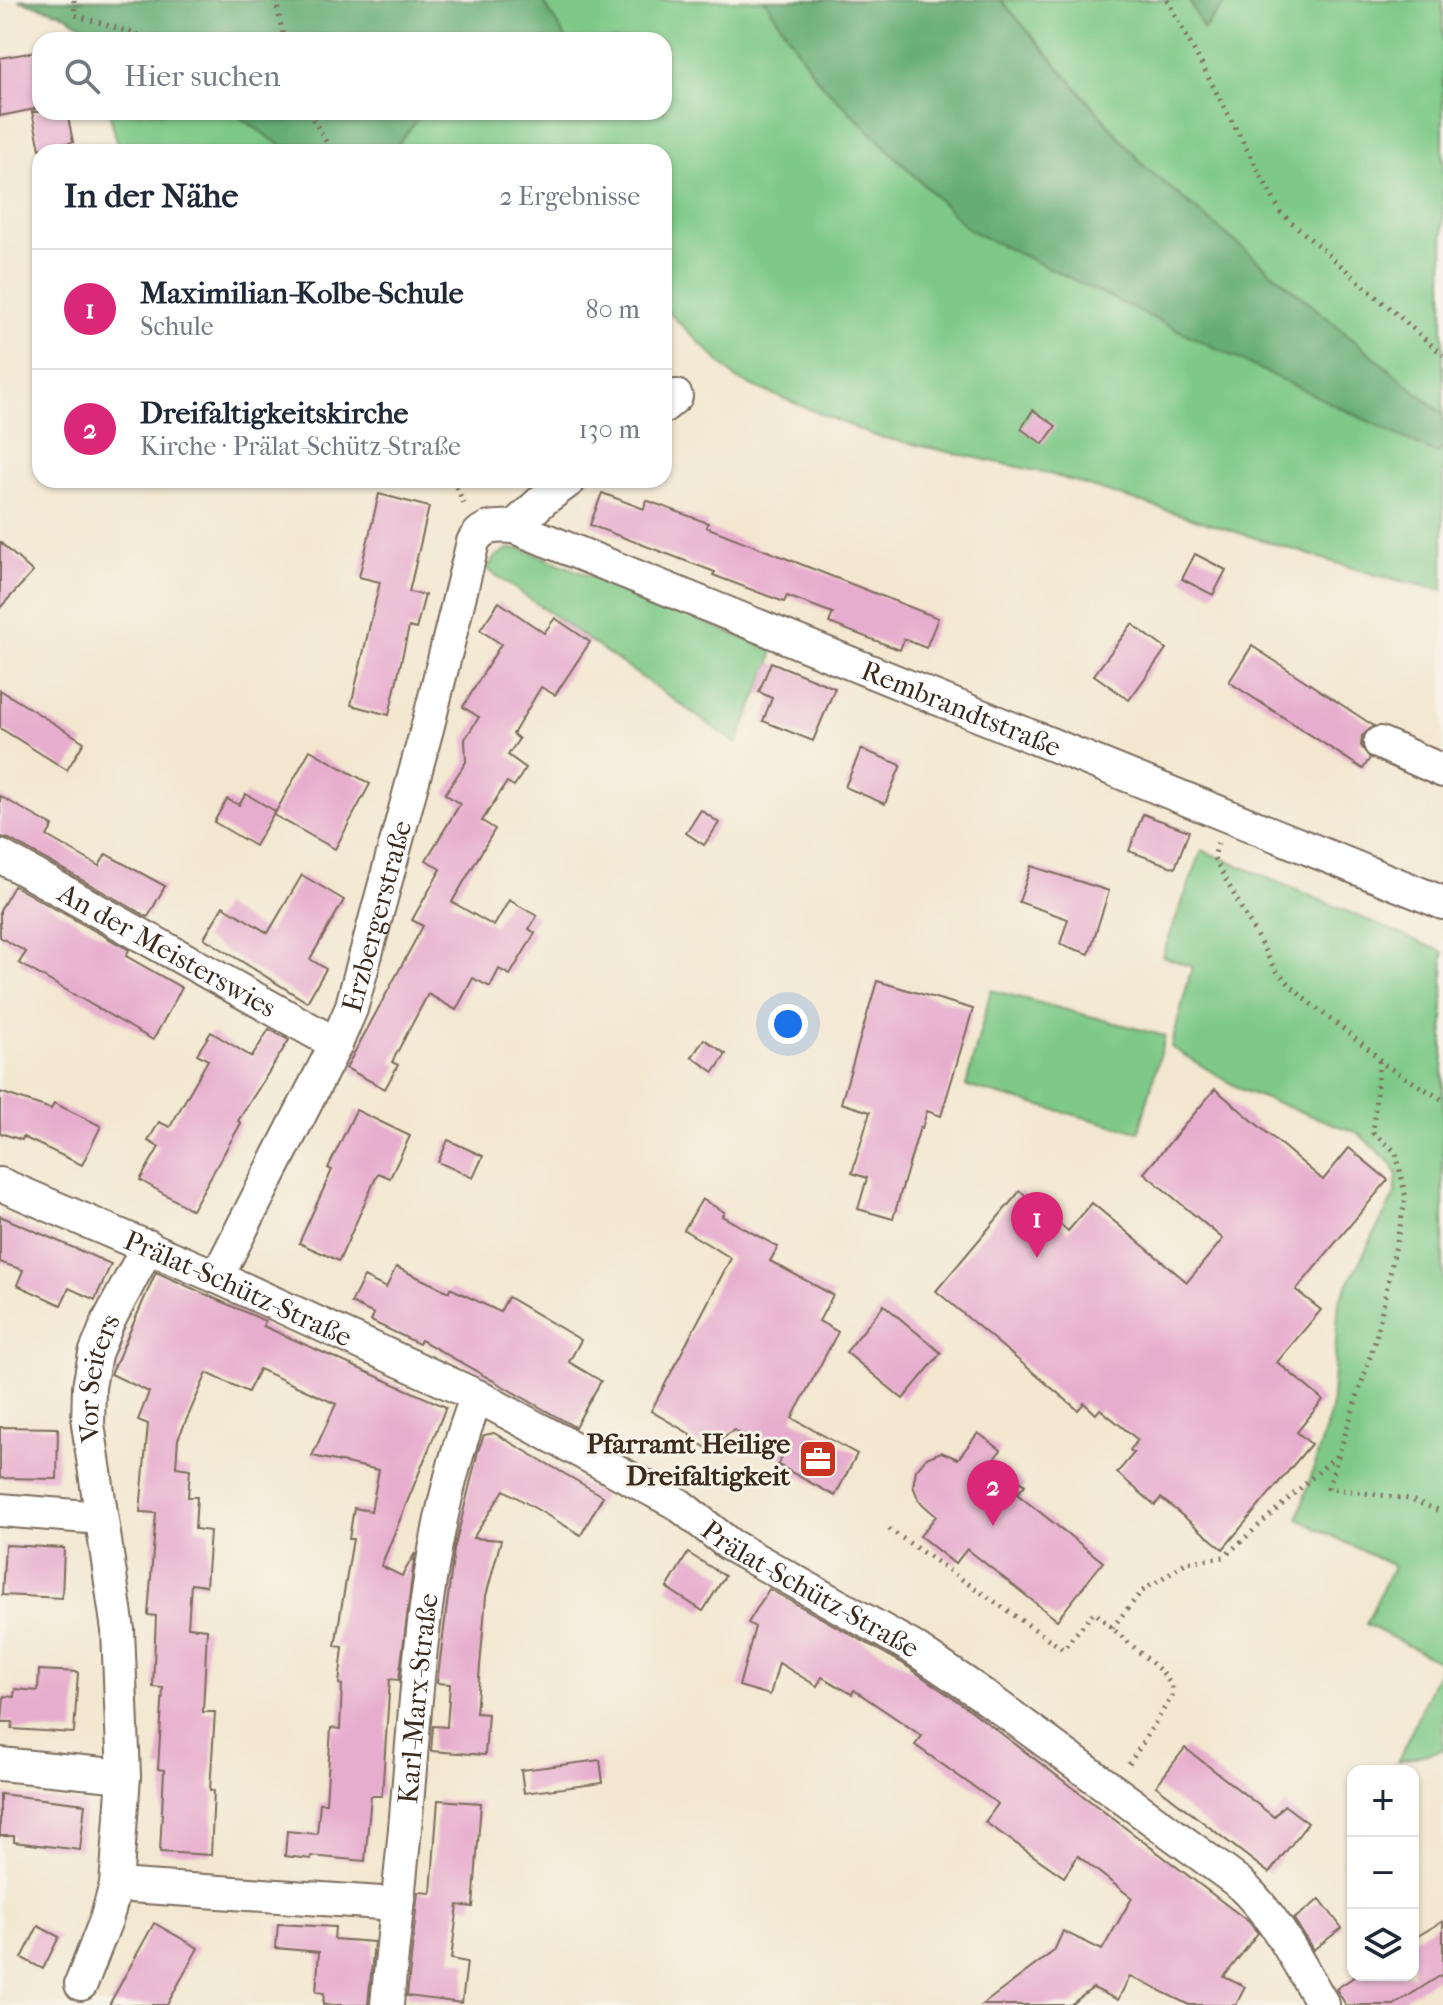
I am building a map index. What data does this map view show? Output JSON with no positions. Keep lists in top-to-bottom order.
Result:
{
  "streets": {
    "street": [
      "Rembrandtstraße",
      "Erzbergerstraße",
      "An der Meisterswies",
      "Prälat-Schütz-Straße",
      "Vor Seiters",
      "Karl-Marx-Straße"
    ]
  },
  "crossings": [
    ["Rembrandtstraße", "Erzbergerstraße"],
    ["Erzbergerstraße", "An der Meisterswies"],
    ["Erzbergerstraße", "Prälat-Schütz-Straße"],
    ["Prälat-Schütz-Straße", "Vor Seiters"],
    ["Prälat-Schütz-Straße", "Karl-Marx-Straße"]
  ],
  "places": {
    "office": ["Pfarramt Heilige Dreifaltigkeit"]
  },
  "page": {
    "search": "Hier suchen",
    "heading": ["In der Nähe", "2 Ergebnisse"],
    "list": [
      {
        "mark": "1",
        "name": "Maximilian-Kolbe-Schule",
        "note": "Schule",
        "value": "80 m"
      },
      {
        "mark": "2",
        "name": "Dreifaltigkeitskirche",
        "note": "Kirche · Prälat-Schütz-Straße",
        "value": "130 m"
      }
    ],
    "pins": ["1", "2"],
    "map_buttons": ["+", "−"]
  }
}
